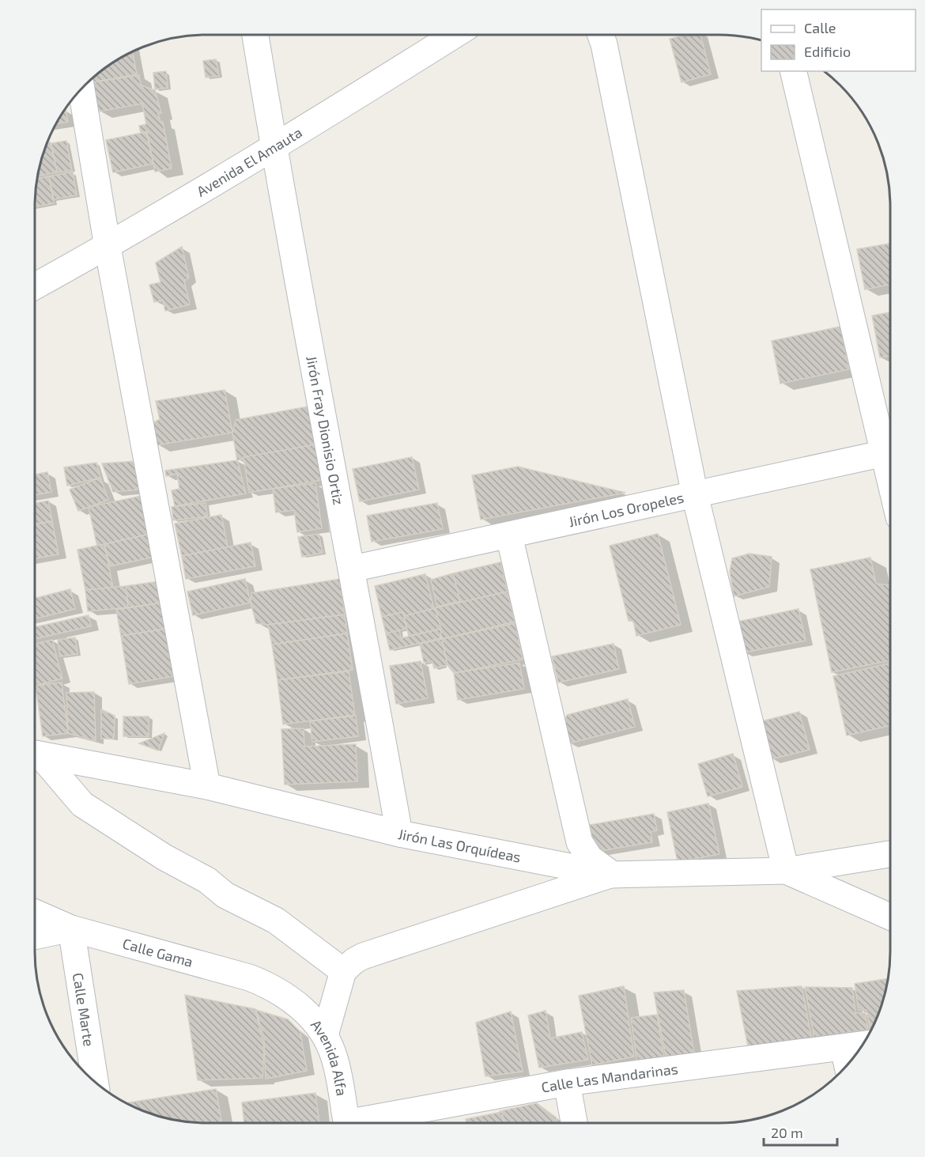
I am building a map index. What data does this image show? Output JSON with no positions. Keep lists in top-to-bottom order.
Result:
{
  "streets": {
    "street": [
      "Avenida El Amauta",
      "Jirón Fray Dionisio Ortiz",
      "Jirón Los Oropeles",
      "Jirón Las Orquídeas",
      "Calle Gama",
      "Calle Marte",
      "Avenida Alfa",
      "Calle Las Mandarinas"
    ]
  },
  "crossings": [
    ["Avenida El Amauta", "Jirón Fray Dionisio Ortiz"],
    ["Jirón Fray Dionisio Ortiz", "Jirón Los Oropeles"],
    ["Jirón Fray Dionisio Ortiz", "Jirón Las Orquídeas"],
    ["Calle Gama", "Calle Marte"],
    ["Calle Gama", "Avenida Alfa"]
  ],
  "legend": ["Calle", "Edificio"],
  "scale_bar": "20 m"
}
